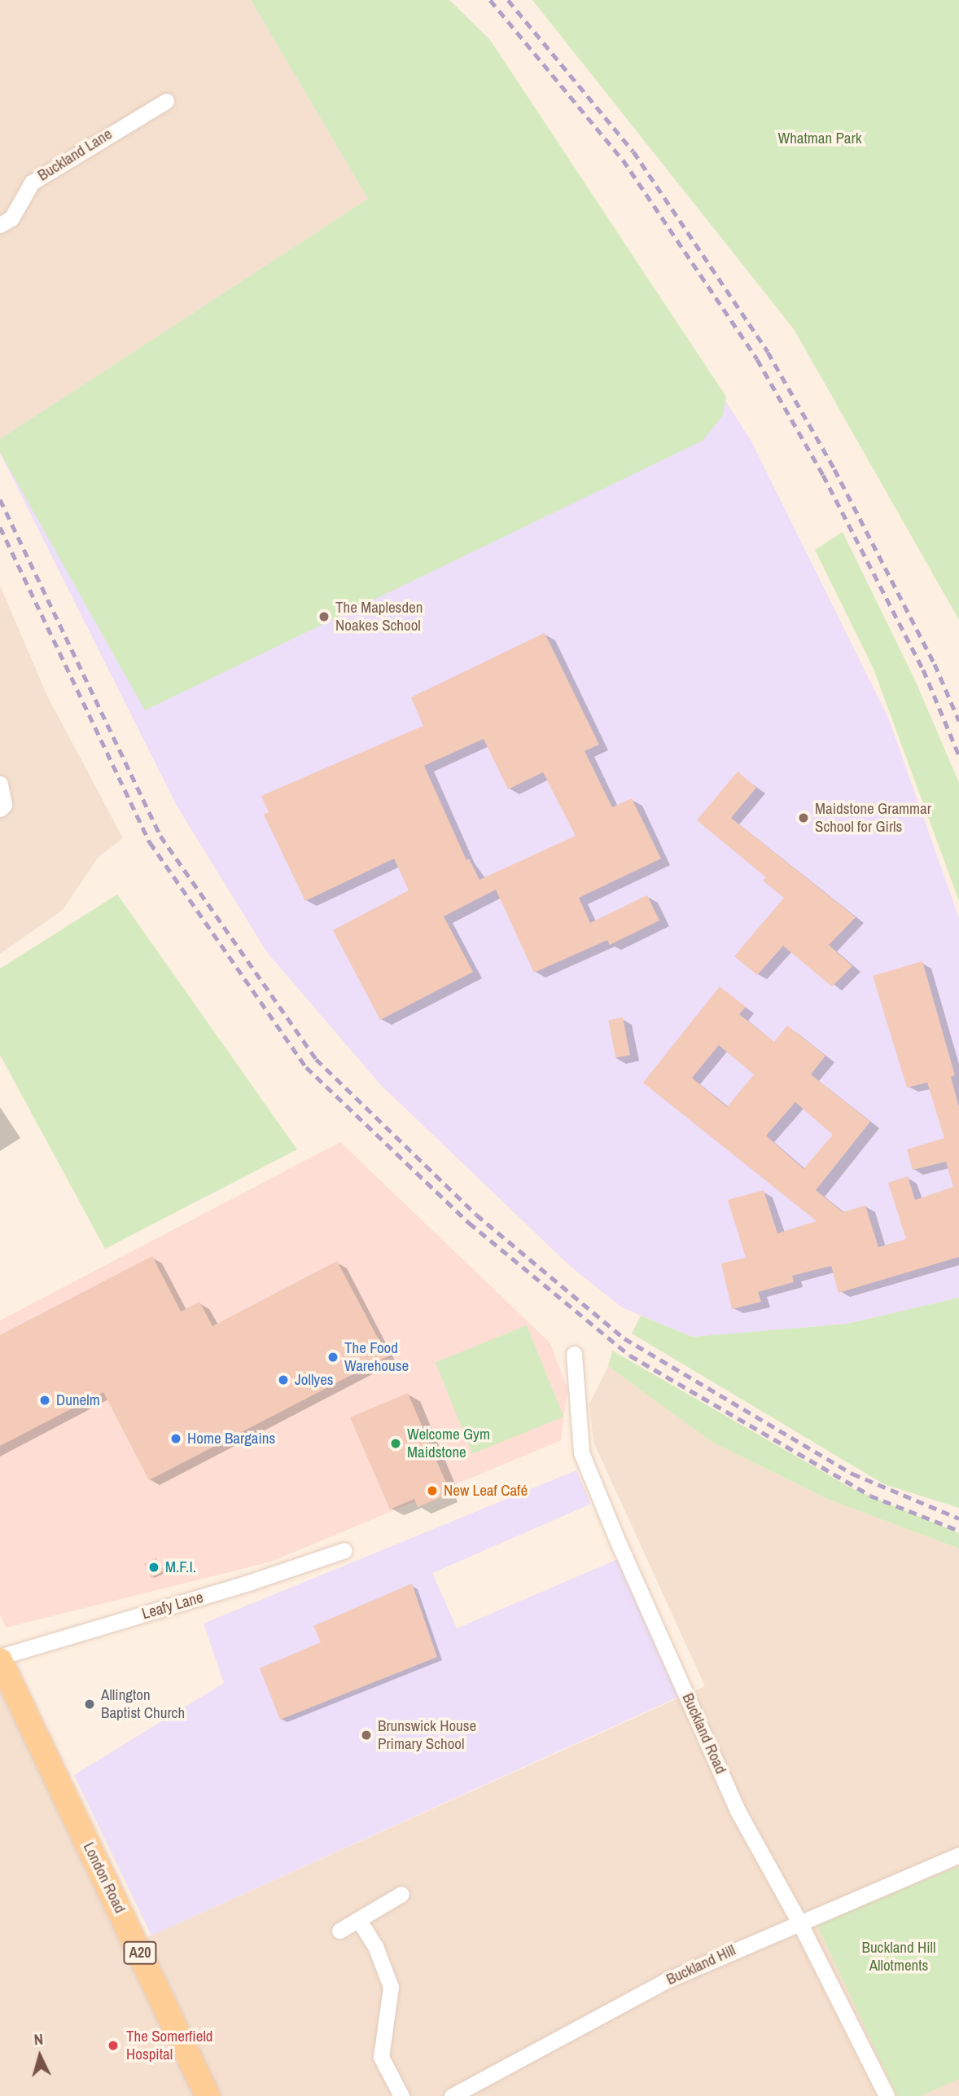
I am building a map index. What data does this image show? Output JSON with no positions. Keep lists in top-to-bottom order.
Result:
{
  "streets": {
    "main road": ["London Road", "A20"],
    "street": [
      "Buckland Lane",
      "Leafy Lane",
      "Buckland Road",
      "Buckland Hill"
    ]
  },
  "crossings": [
    ["Leafy Lane", "London Road"],
    ["Buckland Road", "Buckland Hill"]
  ],
  "parks": ["Whatman Park", "Buckland Hill Allotments"],
  "places": [
    "The Maplesden Noakes School",
    "Maidstone Grammar School for Girls",
    "The Food Warehouse",
    "Jollyes",
    "Dunelm",
    "Home Bargains",
    "Welcome Gym Maidstone",
    "New Leaf Café",
    "M.F.I.",
    "Allington Baptist Church",
    "Brunswick House Primary School",
    "The Somerfield Hospital"
  ],
  "north": "top"
}
